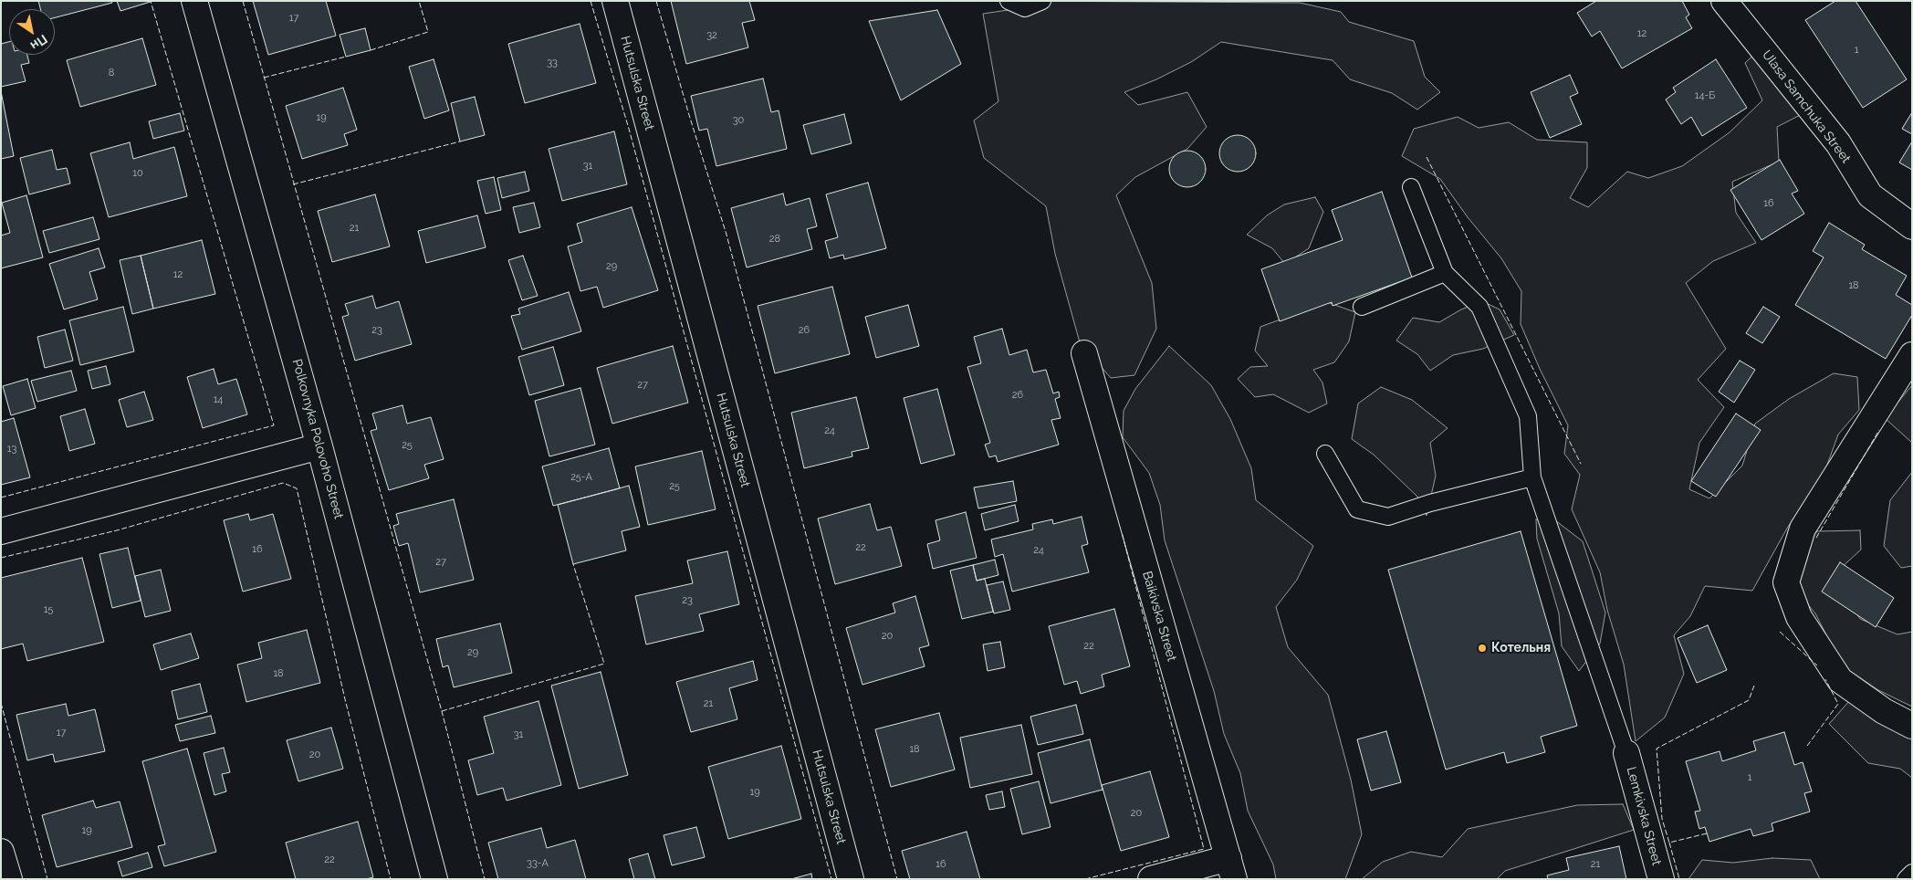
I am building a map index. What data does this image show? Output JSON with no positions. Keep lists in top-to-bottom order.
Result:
{
  "streets": {
    "street": [
      "Hutsulska Street",
      "Ulasa Samchuka Street",
      "Polkovnyka Polovoho Street",
      "Baikivska Street",
      "Lemkivska Street"
    ]
  },
  "places": ["Котельня"],
  "house_numbers": [
    "17",
    "12",
    "32",
    "1",
    "33",
    "8",
    "14-Б",
    "19",
    "30",
    "31",
    "10",
    "16",
    "21",
    "28",
    "29",
    "12",
    "18",
    "23",
    "26",
    "27",
    "26",
    "14",
    "24",
    "25",
    "13",
    "25-А",
    "25",
    "22",
    "16",
    "24",
    "27",
    "23",
    "15",
    "20",
    "22",
    "29",
    "18",
    "21",
    "17",
    "31",
    "18",
    "20",
    "1",
    "19",
    "20",
    "19",
    "22",
    "33-А",
    "16",
    "21"
  ],
  "north": "bottom right"
}
